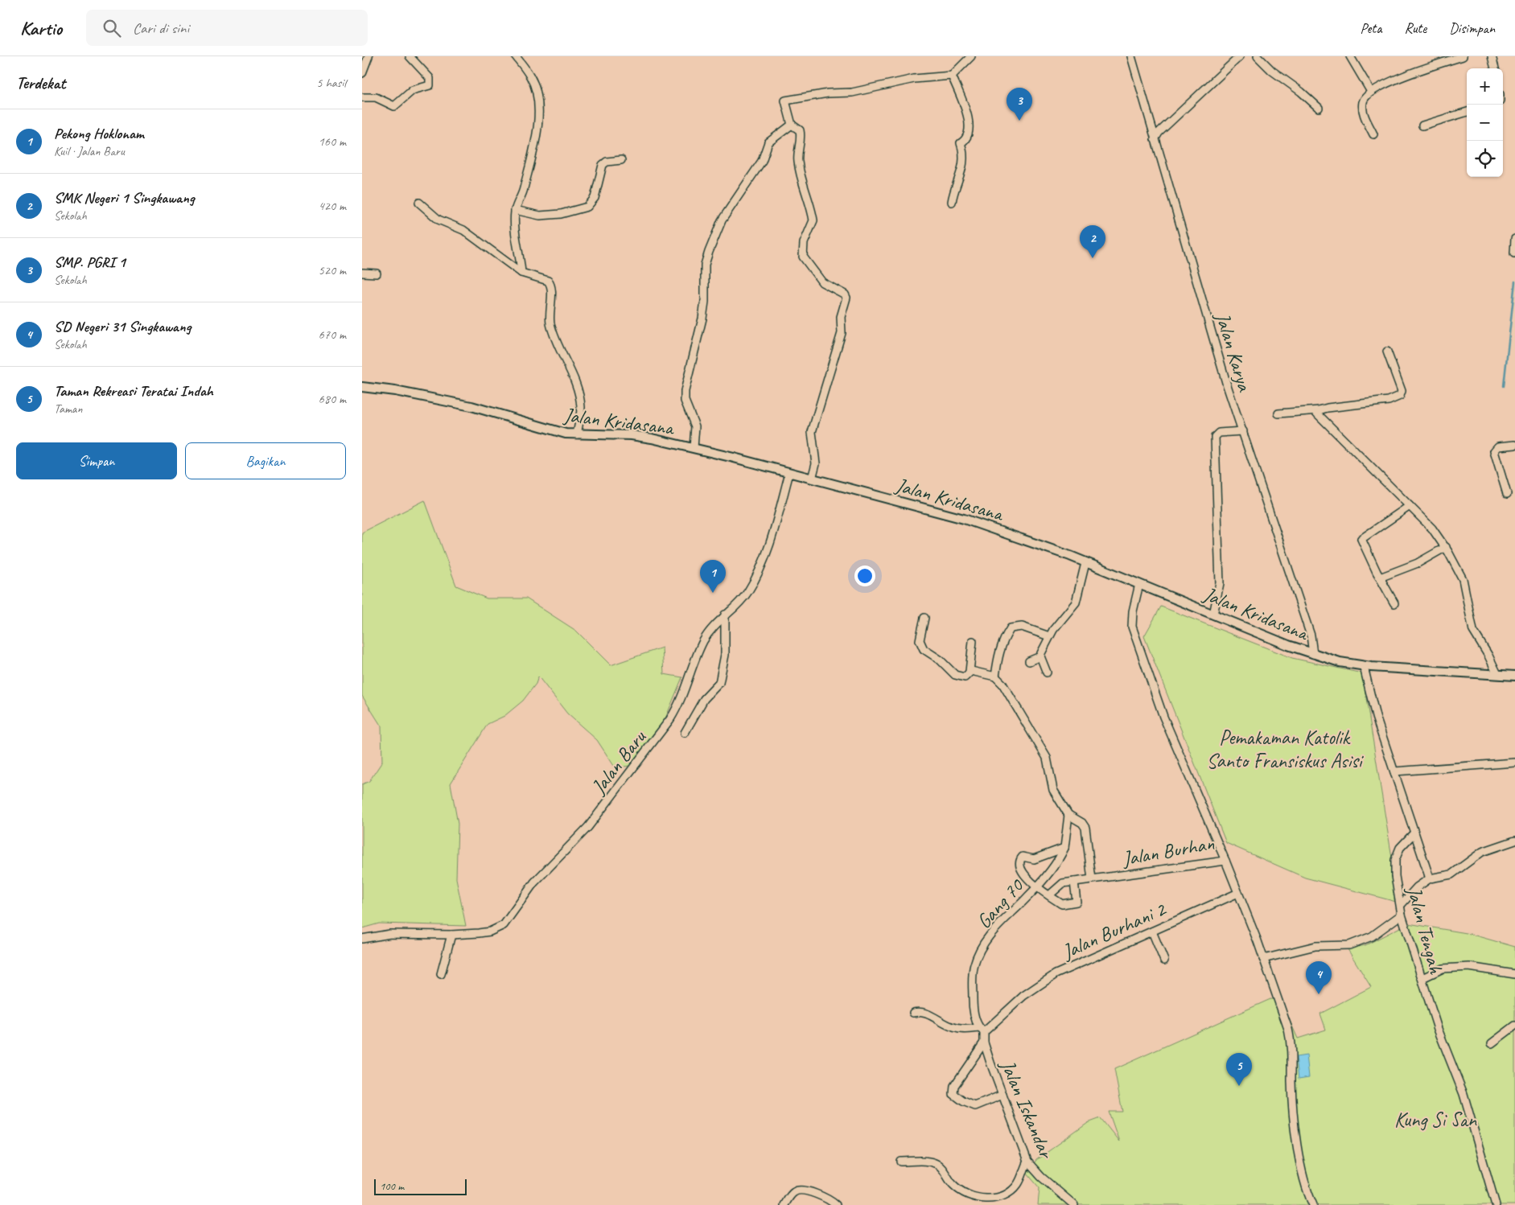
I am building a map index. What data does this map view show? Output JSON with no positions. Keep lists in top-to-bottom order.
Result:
{
  "streets": {
    "street": [
      "Jalan Karya",
      "Jalan Kridasana",
      "Jalan Baru",
      "Jalan Burhan",
      "Gang 70",
      "Jalan Burhani 2",
      "Jalan Tengah",
      "Jalan Iskandar"
    ]
  },
  "crossings": [
    ["Jalan Karya", "Jalan Kridasana"],
    ["Jalan Kridasana", "Jalan Baru"],
    ["Jalan Kridasana", "Jalan Burhan"],
    ["Gang 70", "Jalan Burhani 2"],
    ["Gang 70", "Jalan Iskandar"],
    ["Jalan Burhani 2", "Jalan Iskandar"]
  ],
  "parks": ["Pemakaman Katolik Santo Fransiskus Asisi", "Kung Si San"],
  "scale_bar": "100 m",
  "page": {
    "header": "Kartio",
    "search": "Cari di sini",
    "nav": ["Peta", "Rute", "Disimpan"],
    "heading": ["Terdekat", "5 hasil"],
    "map_buttons": ["+", "−"],
    "pins": [
      "3",
      "2",
      "1",
      "4",
      "5"
    ],
    "list": [
      {
        "mark": "1",
        "name": "Pekong Hoklonam",
        "note": "Kuil · Jalan Baru",
        "value": "160 m"
      },
      {
        "mark": "2",
        "name": "SMK Negeri 1 Singkawang",
        "note": "Sekolah",
        "value": "420 m"
      },
      {
        "mark": "3",
        "name": "SMP. PGRI 1",
        "note": "Sekolah",
        "value": "520 m"
      },
      {
        "mark": "4",
        "name": "SD Negeri 31 Singkawang",
        "note": "Sekolah",
        "value": "670 m"
      },
      {
        "mark": "5",
        "name": "Taman Rekreasi Teratai Indah",
        "note": "Taman",
        "value": "680 m"
      }
    ],
    "buttons": ["Simpan", "Bagikan"],
    "scale": "100 m"
  }
}
